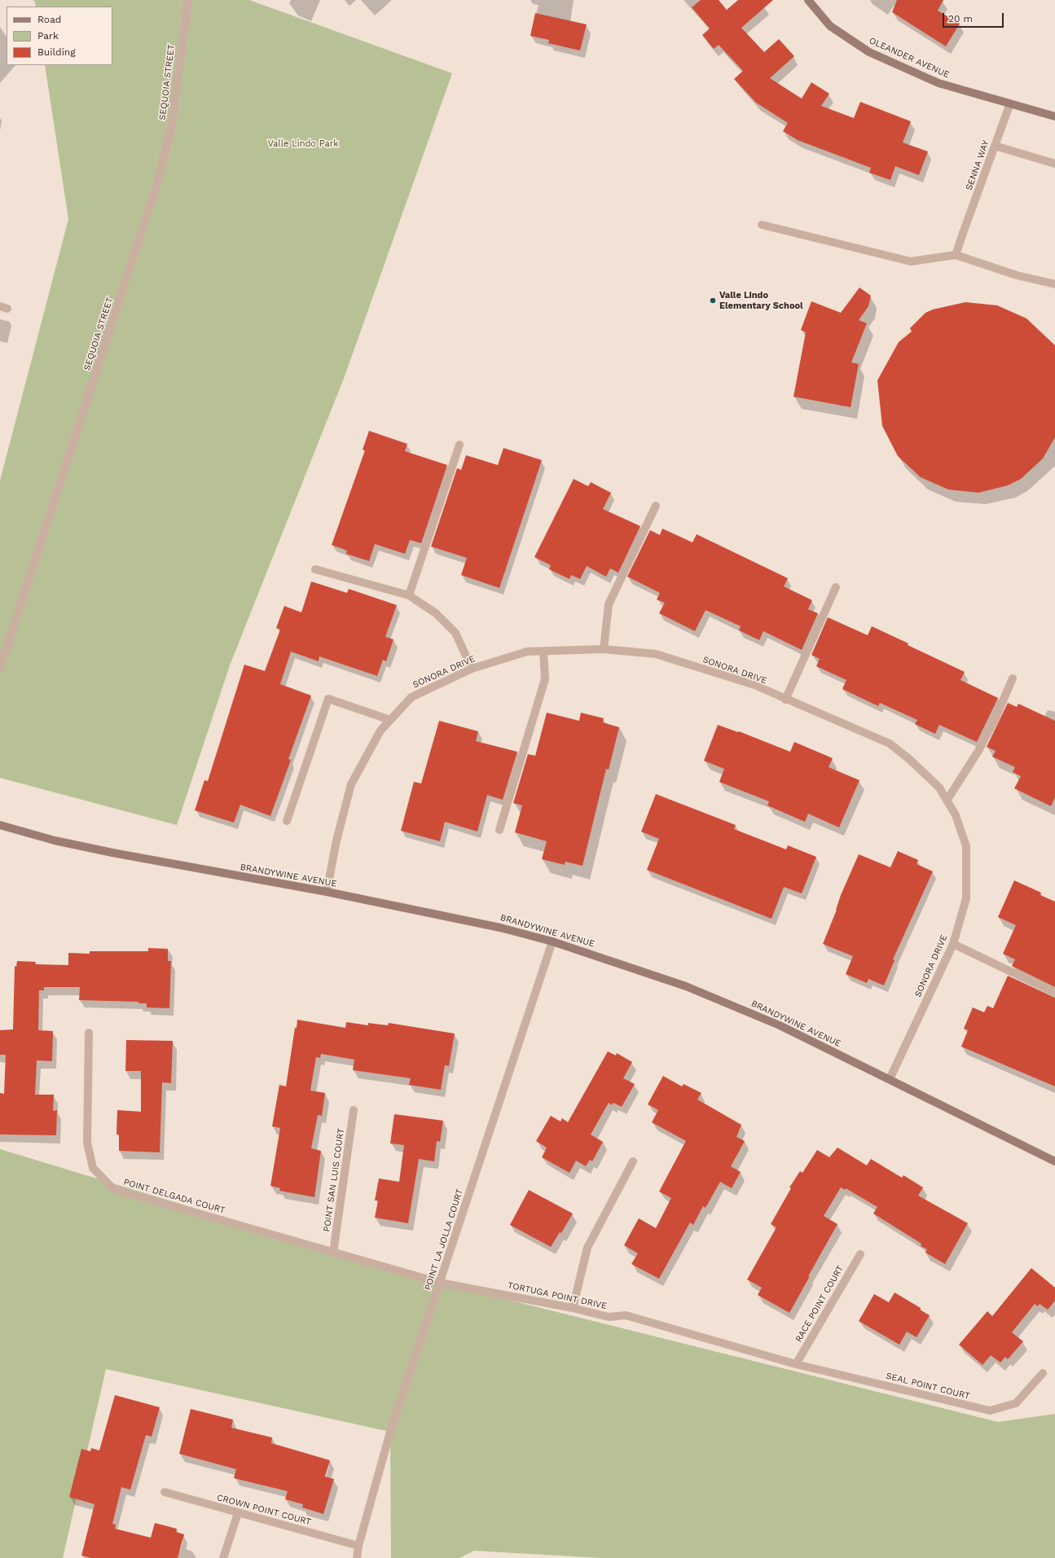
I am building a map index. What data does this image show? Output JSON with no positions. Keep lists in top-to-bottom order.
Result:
{
  "streets": {
    "street": [
      "OLEANDER AVENUE",
      "SEQUOIA STREET",
      "SENNA WAY",
      "SONORA DRIVE",
      "BRANDYWINE AVENUE",
      "POINT SAN LUIS COURT",
      "POINT DELGADA COURT",
      "POINT LA JOLLA COURT",
      "TORTUGA POINT DRIVE",
      "RACE POINT COURT",
      "SEAL POINT COURT",
      "CROWN POINT COURT"
    ]
  },
  "crossings": [
    ["OLEANDER AVENUE", "SENNA WAY"],
    ["SONORA DRIVE", "BRANDYWINE AVENUE"],
    ["BRANDYWINE AVENUE", "POINT LA JOLLA COURT"],
    ["POINT SAN LUIS COURT", "POINT DELGADA COURT"],
    ["POINT SAN LUIS COURT", "TORTUGA POINT DRIVE"],
    ["POINT DELGADA COURT", "TORTUGA POINT DRIVE"],
    ["POINT LA JOLLA COURT", "TORTUGA POINT DRIVE"],
    ["POINT LA JOLLA COURT", "CROWN POINT COURT"],
    ["TORTUGA POINT DRIVE", "RACE POINT COURT"],
    ["TORTUGA POINT DRIVE", "SEAL POINT COURT"],
    ["RACE POINT COURT", "SEAL POINT COURT"]
  ],
  "parks": ["Valle Lindo Park"],
  "places": ["Valle Lindo Elementary School"],
  "legend": ["Road", "Park", "Building"],
  "scale_bar": "20 m"
}
